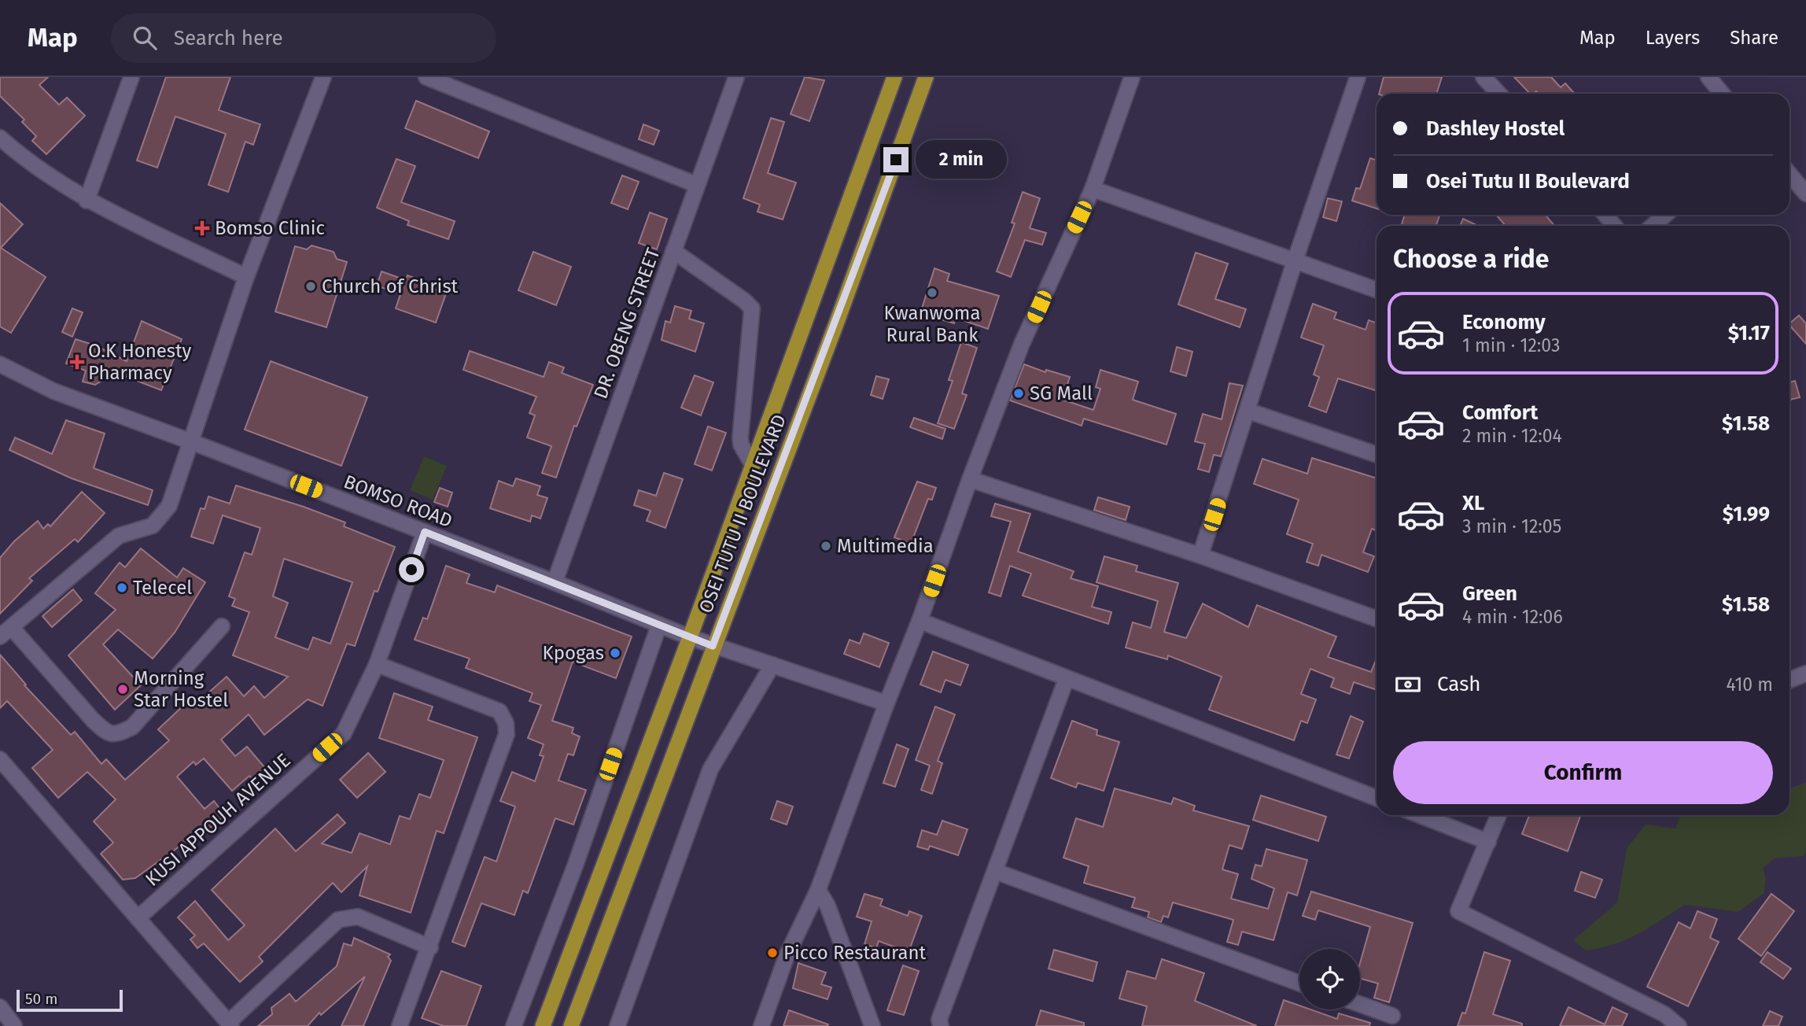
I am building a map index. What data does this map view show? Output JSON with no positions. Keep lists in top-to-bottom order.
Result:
{
  "streets": {
    "highway": ["OSEI TUTU II BOULEVARD"],
    "street": ["DR. OBENG STREET", "BOMSO ROAD", "KUSI APPOUH AVENUE"]
  },
  "crossings": [
    ["DR. OBENG STREET", "BOMSO ROAD"],
    ["BOMSO ROAD", "OSEI TUTU II BOULEVARD"],
    ["BOMSO ROAD", "KUSI APPOUH AVENUE"]
  ],
  "places": {
    "health": ["Bomso Clinic", "O.K Honesty Pharmacy"],
    "other": [
      "Church of Christ",
      "Kwanwoma Rural Bank",
      "SG Mall",
      "Multimedia",
      "Telecel",
      "Kpogas",
      "Morning Star Hostel",
      "Picco Restaurant"
    ]
  },
  "scale_bar": "50 m",
  "page": {
    "header": "Map",
    "search": "Search here",
    "nav": ["Map", "Layers", "Share"],
    "banner": ["Dashley Hostel", "Osei Tutu II Boulevard"],
    "bubble": "2 min",
    "heading": "Choose a ride",
    "list": [
      {
        "name": "Economy",
        "note": "1 min · 12:03",
        "value": "$1.17"
      },
      {
        "name": "Comfort",
        "note": "2 min · 12:04",
        "value": "$1.58"
      },
      {
        "name": "XL",
        "note": "3 min · 12:05",
        "value": "$1.99"
      },
      {
        "name": "Green",
        "note": "4 min · 12:06",
        "value": "$1.58"
      }
    ],
    "pay": ["Cash", "410 m"],
    "buttons": "Confirm",
    "scale": "50 m"
  }
}
